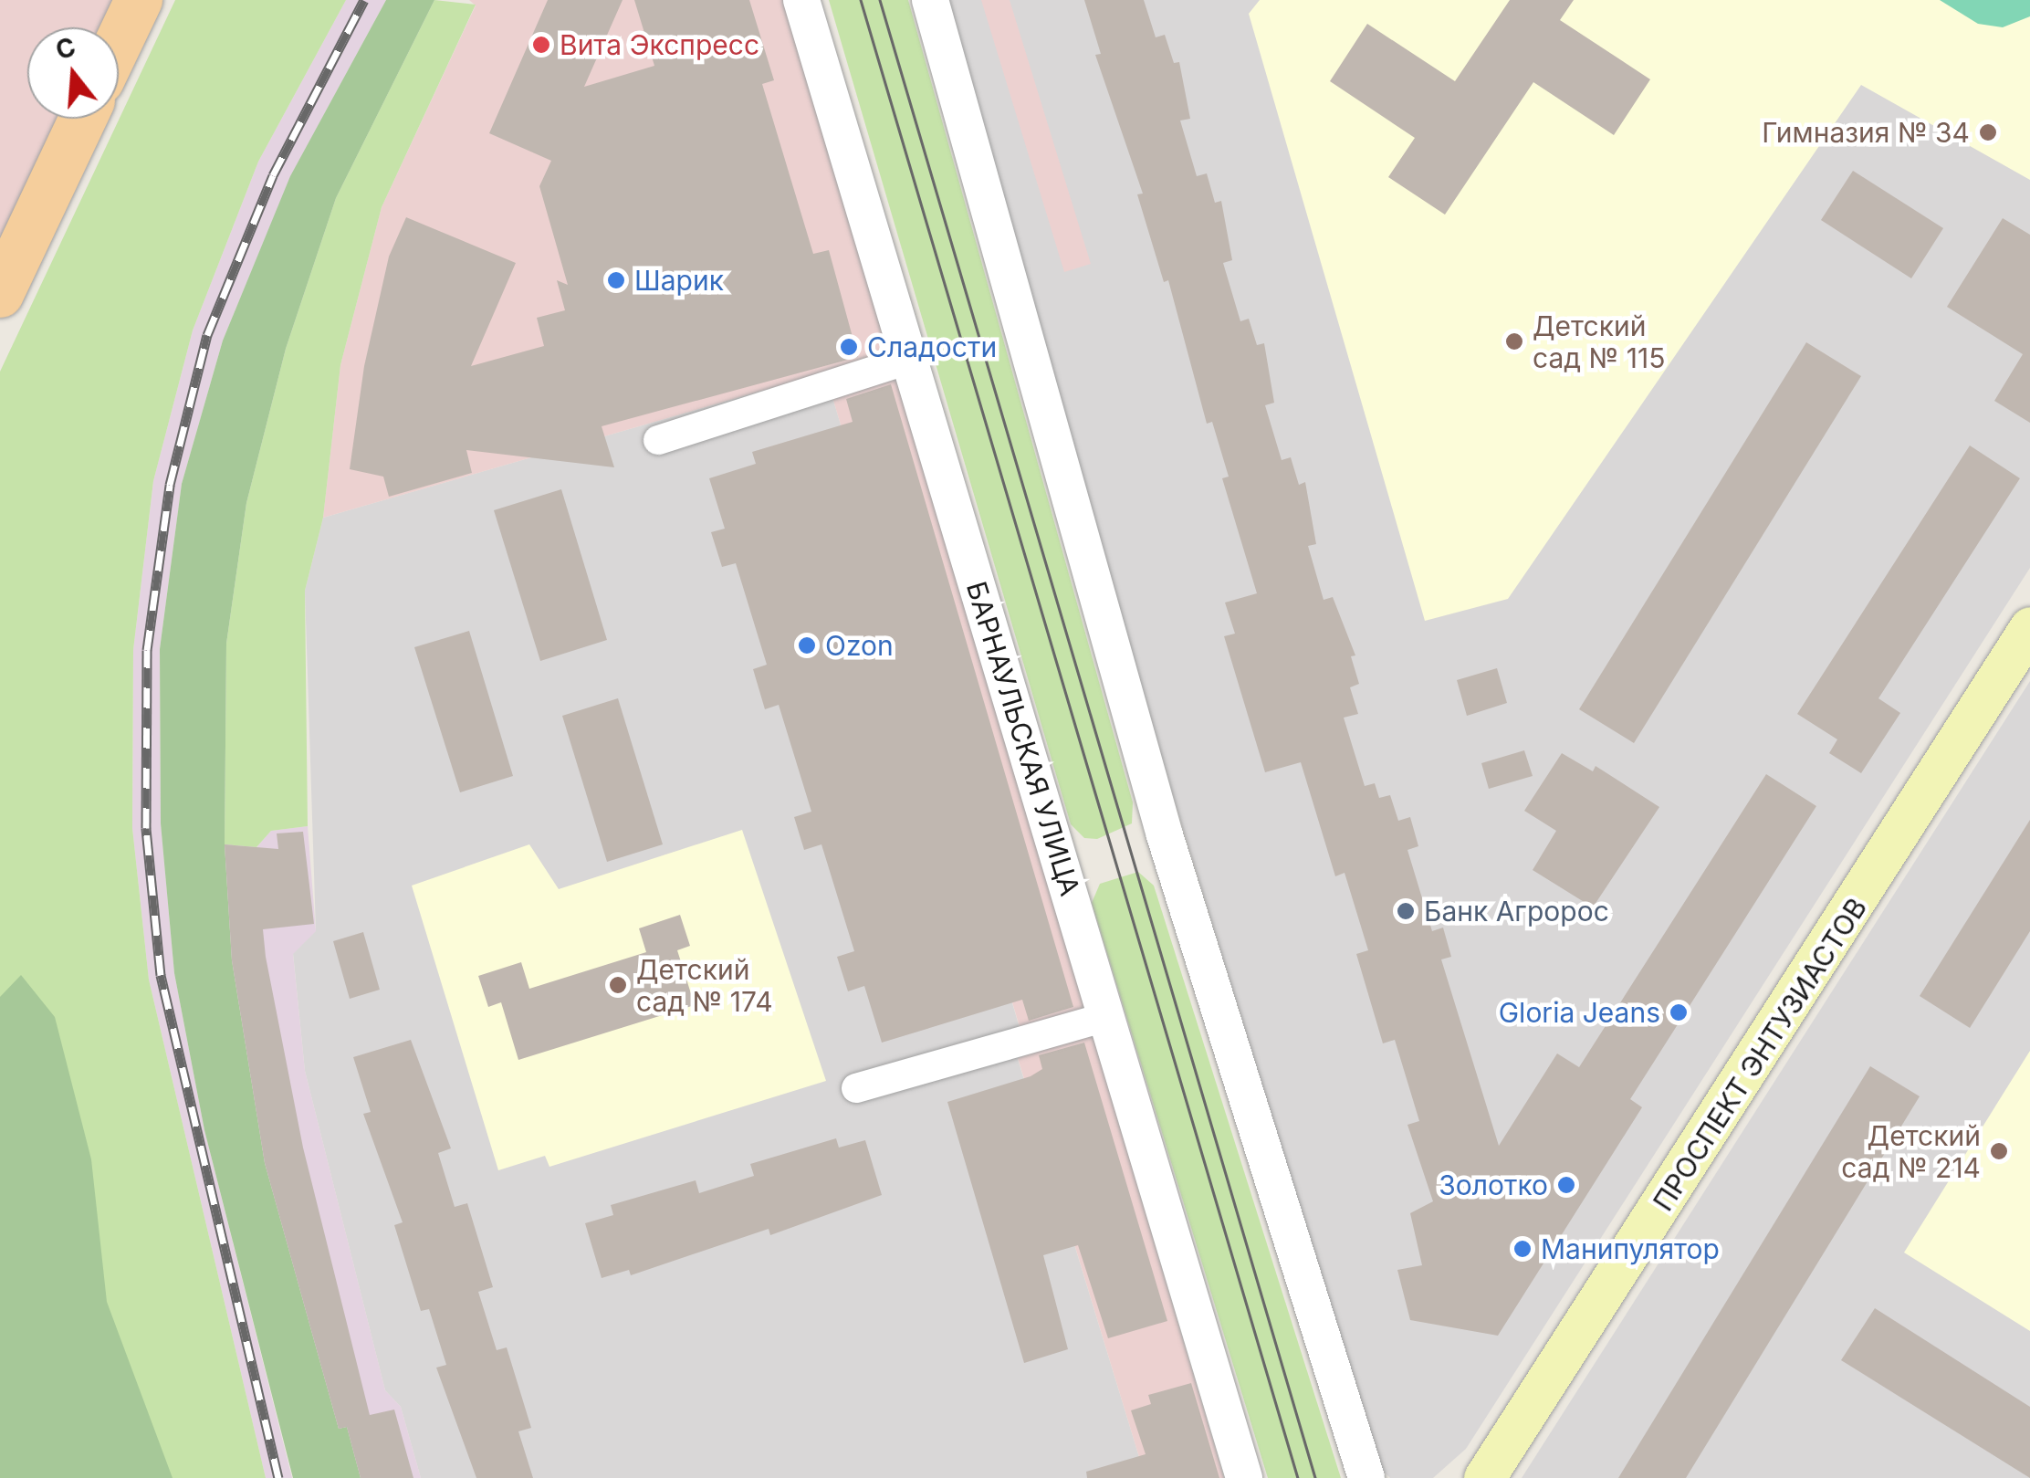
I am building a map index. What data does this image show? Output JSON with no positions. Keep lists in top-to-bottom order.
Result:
{
  "streets": {
    "main road": ["ПРОСПЕКТ ЭНТУЗИАСТОВ"],
    "street": ["БАРНАУЛЬСКАЯ УЛИЦА"]
  },
  "places": [
    "Вита Экспресс",
    "Гимназия № 34",
    "Шарик",
    "Детский сад № 115",
    "Сладости",
    "Ozon",
    "Банк Агророс",
    "Детский сад № 174",
    "Gloria Jeans",
    "Детский сад № 214",
    "Золотко",
    "Манипулятор"
  ],
  "north": "top"
}
